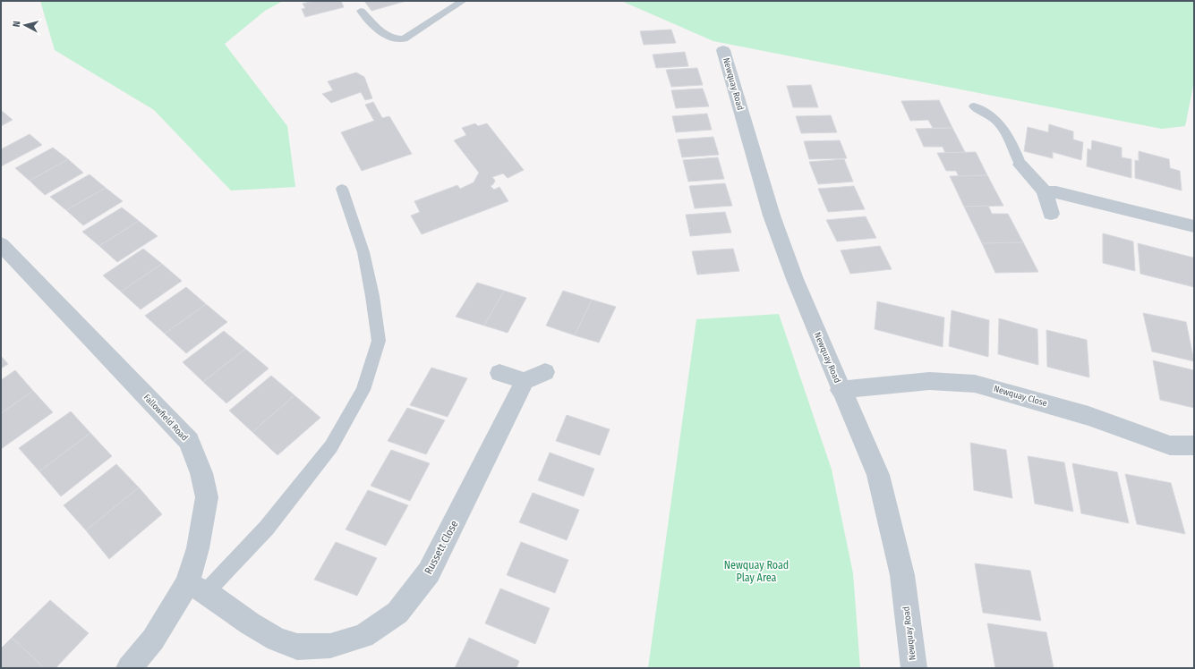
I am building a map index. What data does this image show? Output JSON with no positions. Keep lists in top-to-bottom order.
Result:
{
  "streets": {
    "street": [
      "Newquay Road",
      "Newquay Close",
      "Fallowfield Road",
      "Russett Close"
    ]
  },
  "crossings": [
    ["Newquay Road", "Newquay Close"],
    ["Fallowfield Road", "Russett Close"]
  ],
  "parks": ["Newquay Road Play Area"],
  "north": "left"
}
